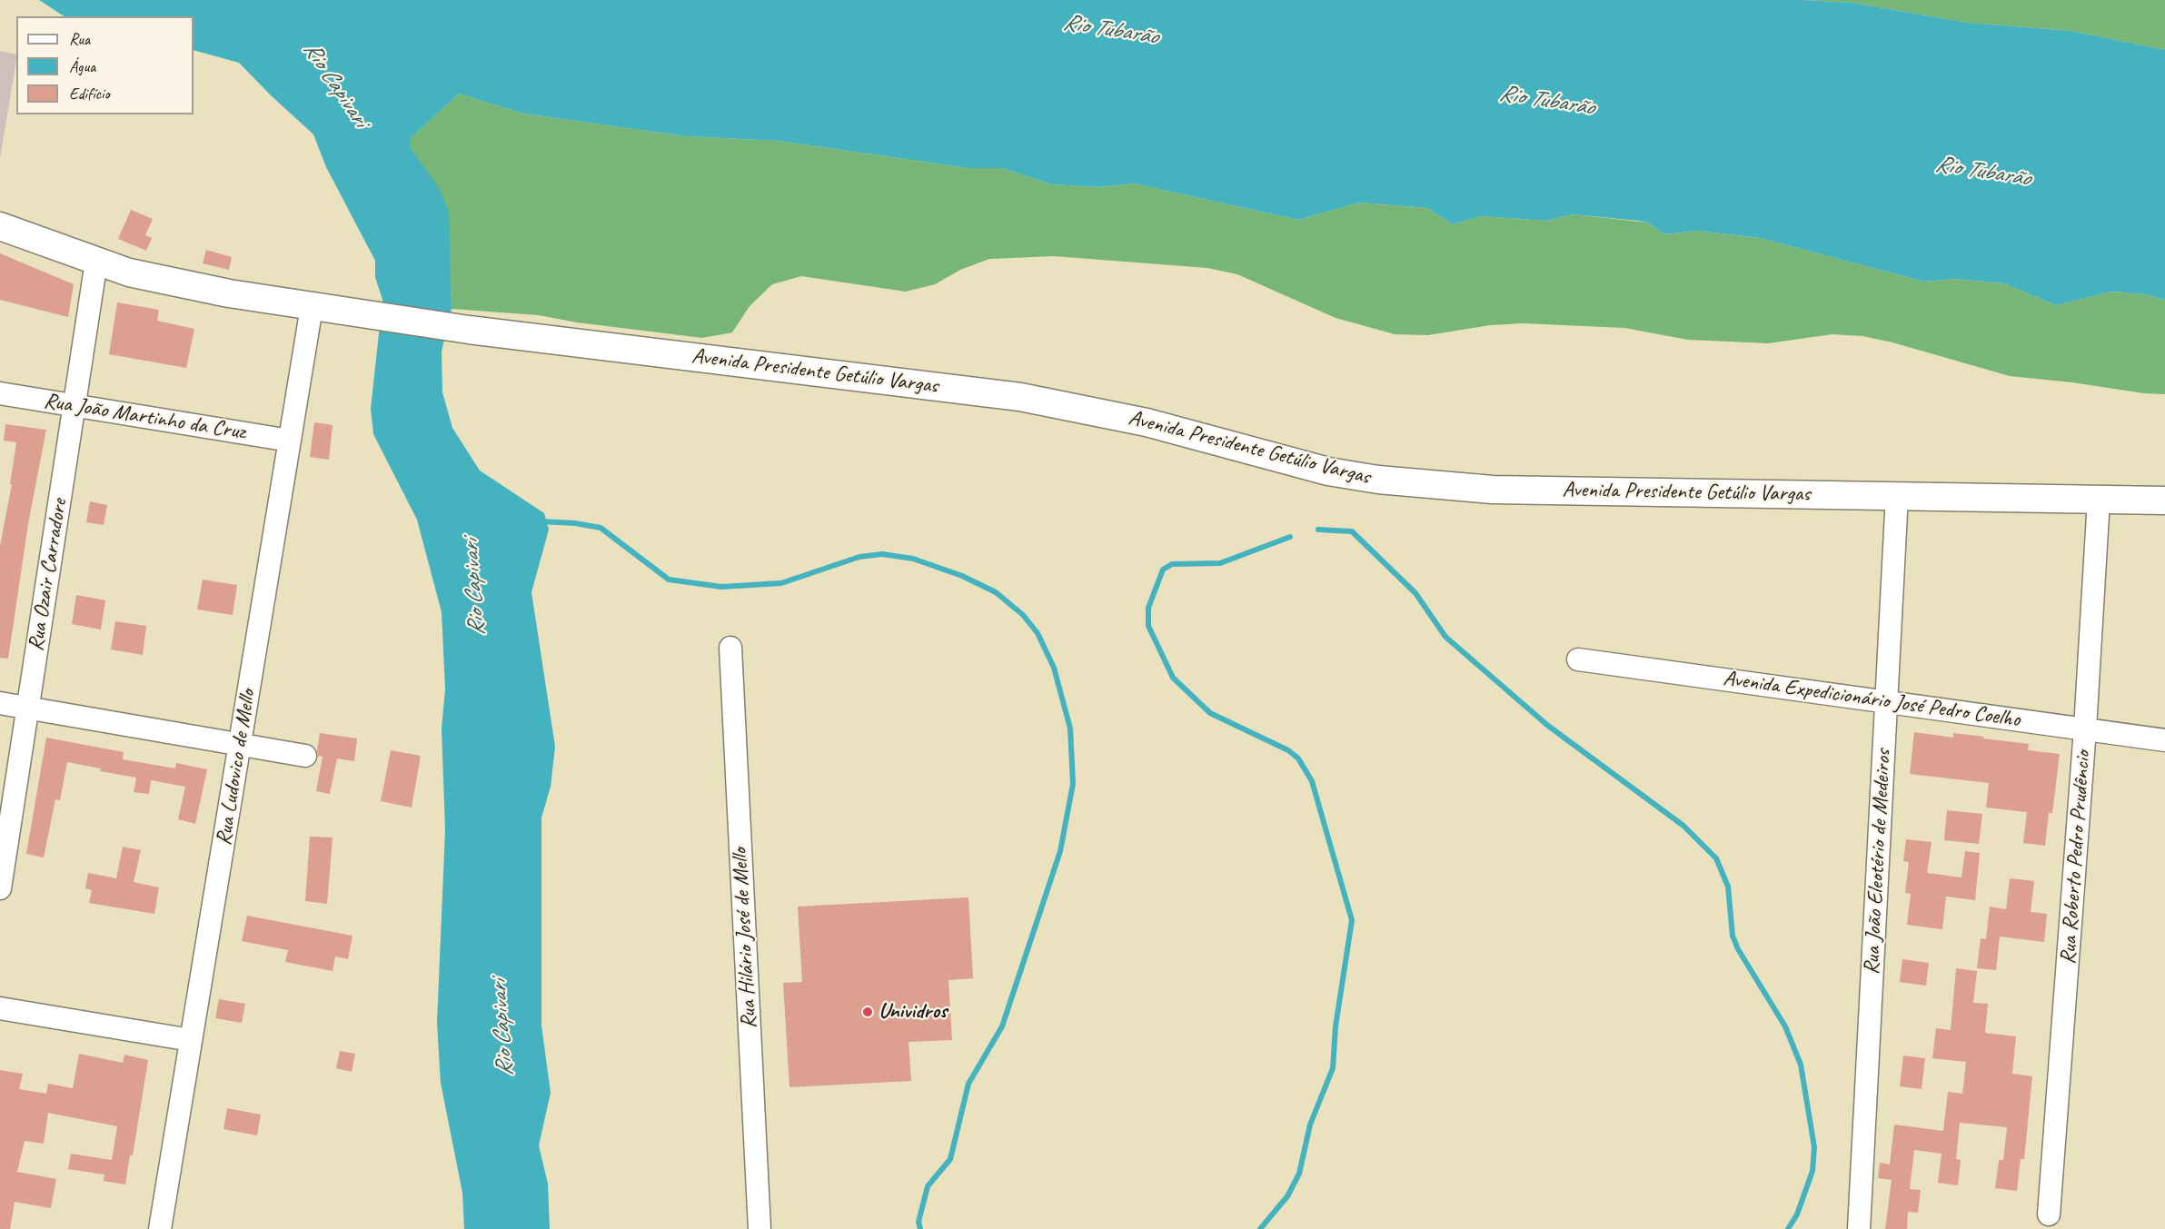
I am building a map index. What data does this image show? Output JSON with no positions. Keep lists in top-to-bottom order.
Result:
{
  "streets": {
    "main road": ["Avenida Presidente Getúlio Vargas"],
    "street": [
      "Rua João Martinho da Cruz",
      "Rua Ozair Carradore",
      "Avenida Expedicionário José Pedro Coelho",
      "Rua Ludovico de Mello",
      "Rua Roberto Pedro Prudêncio",
      "Rua João Eleotério de Medeiros",
      "Rua Hilário José de Mello"
    ]
  },
  "crossings": [
    ["Avenida Presidente Getúlio Vargas", "Rua Ozair Carradore"],
    ["Avenida Presidente Getúlio Vargas", "Rua Ludovico de Mello"],
    ["Avenida Presidente Getúlio Vargas", "Rua Roberto Pedro Prudêncio"],
    ["Avenida Presidente Getúlio Vargas", "Rua João Eleotério de Medeiros"],
    ["Rua João Martinho da Cruz", "Rua Ozair Carradore"],
    ["Rua João Martinho da Cruz", "Rua Ludovico de Mello"],
    ["Avenida Expedicionário José Pedro Coelho", "Rua Roberto Pedro Prudêncio"],
    ["Avenida Expedicionário José Pedro Coelho", "Rua João Eleotério de Medeiros"]
  ],
  "water": ["Rio Tubarão", "Rio Capivari"],
  "places": ["Unividros"],
  "legend": ["Rua", "Água", "Edifício"]
}
